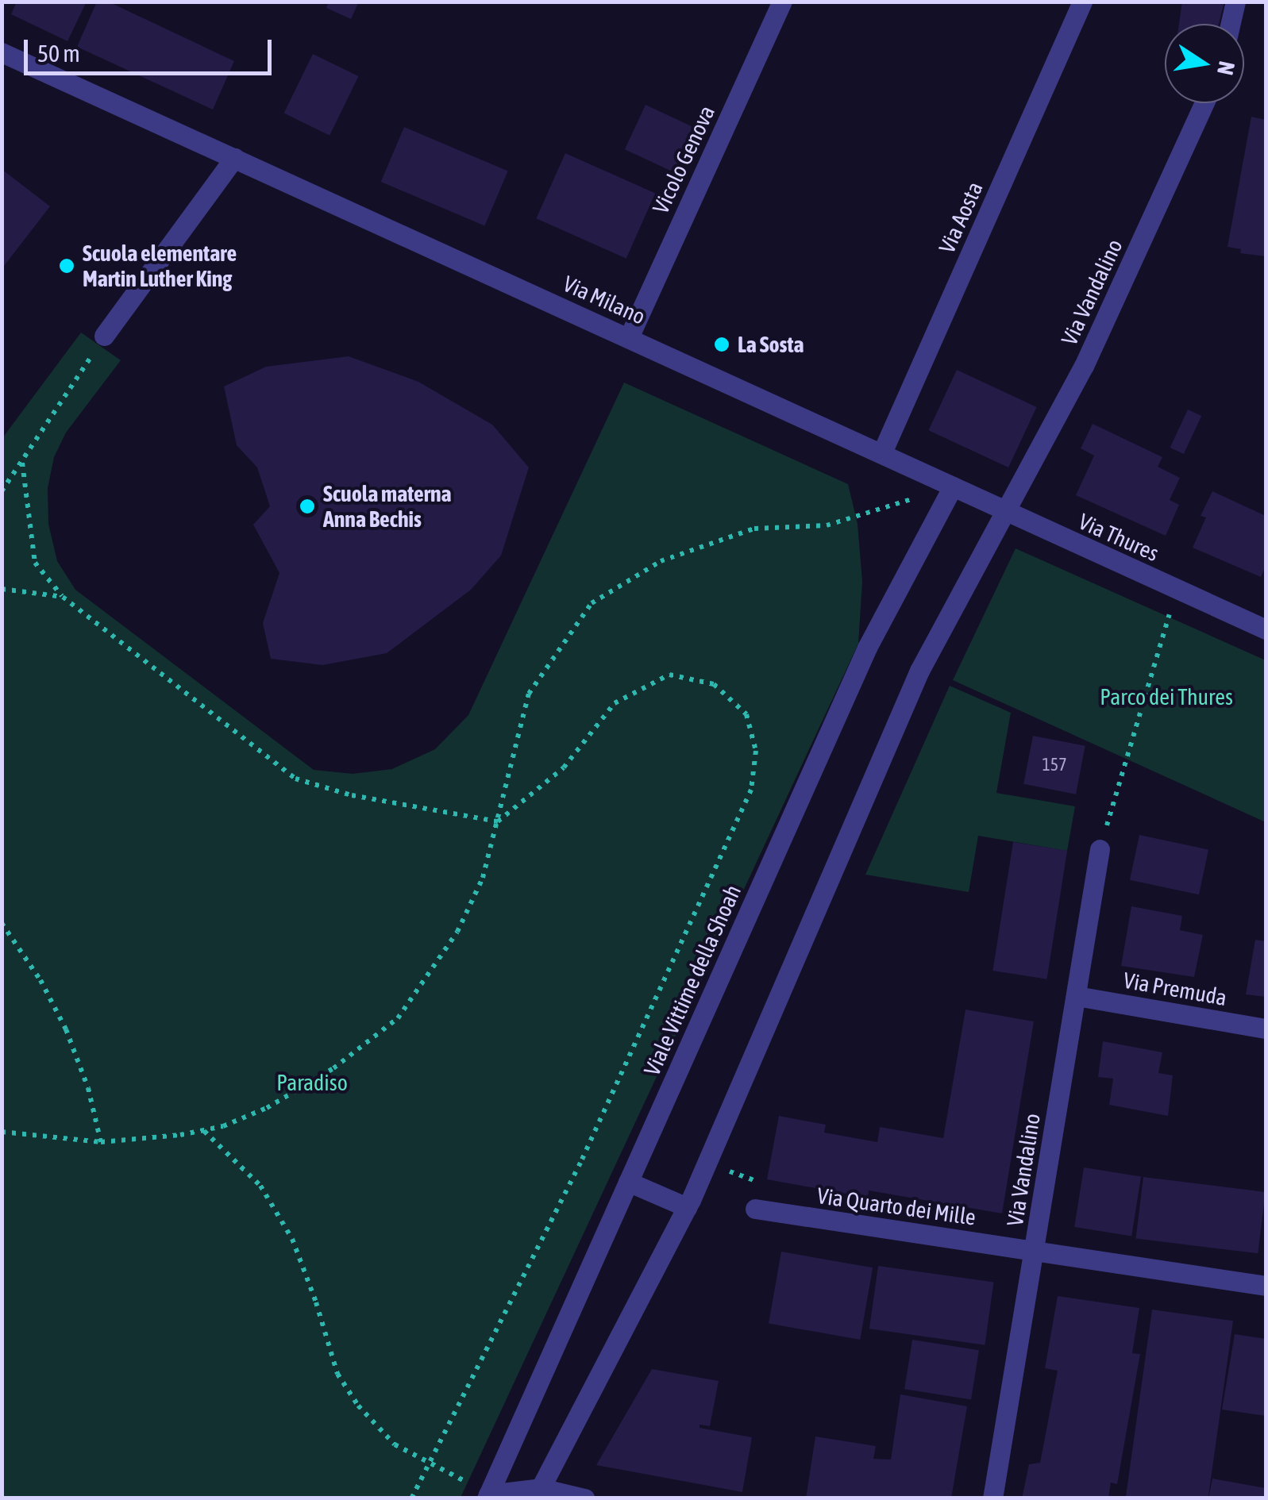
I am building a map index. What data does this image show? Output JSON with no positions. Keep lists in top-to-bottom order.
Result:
{
  "streets": {
    "street": [
      "Vicolo Genova",
      "Via Aosta",
      "Via Vandalino",
      "Via Milano",
      "Via Thures",
      "Viale Vittime della Shoah",
      "Via Premuda",
      "Via Quarto dei Mille"
    ]
  },
  "crossings": [
    ["Vicolo Genova", "Via Milano"],
    ["Via Aosta", "Via Milano"],
    ["Via Vandalino", "Via Thures"],
    ["Via Vandalino", "Via Premuda"],
    ["Via Vandalino", "Via Quarto dei Mille"],
    ["Via Milano", "Via Thures"],
    ["Via Milano", "Viale Vittime della Shoah"],
    ["Via Thures", "Viale Vittime della Shoah"]
  ],
  "parks": ["Parco dei Thures", "Paradiso"],
  "places": ["Scuola elementare Martin Luther King", "La Sosta", "Scuola materna Anna Bechis"],
  "house_numbers": ["157"],
  "scale_bar": "50 m",
  "north": "right"
}
